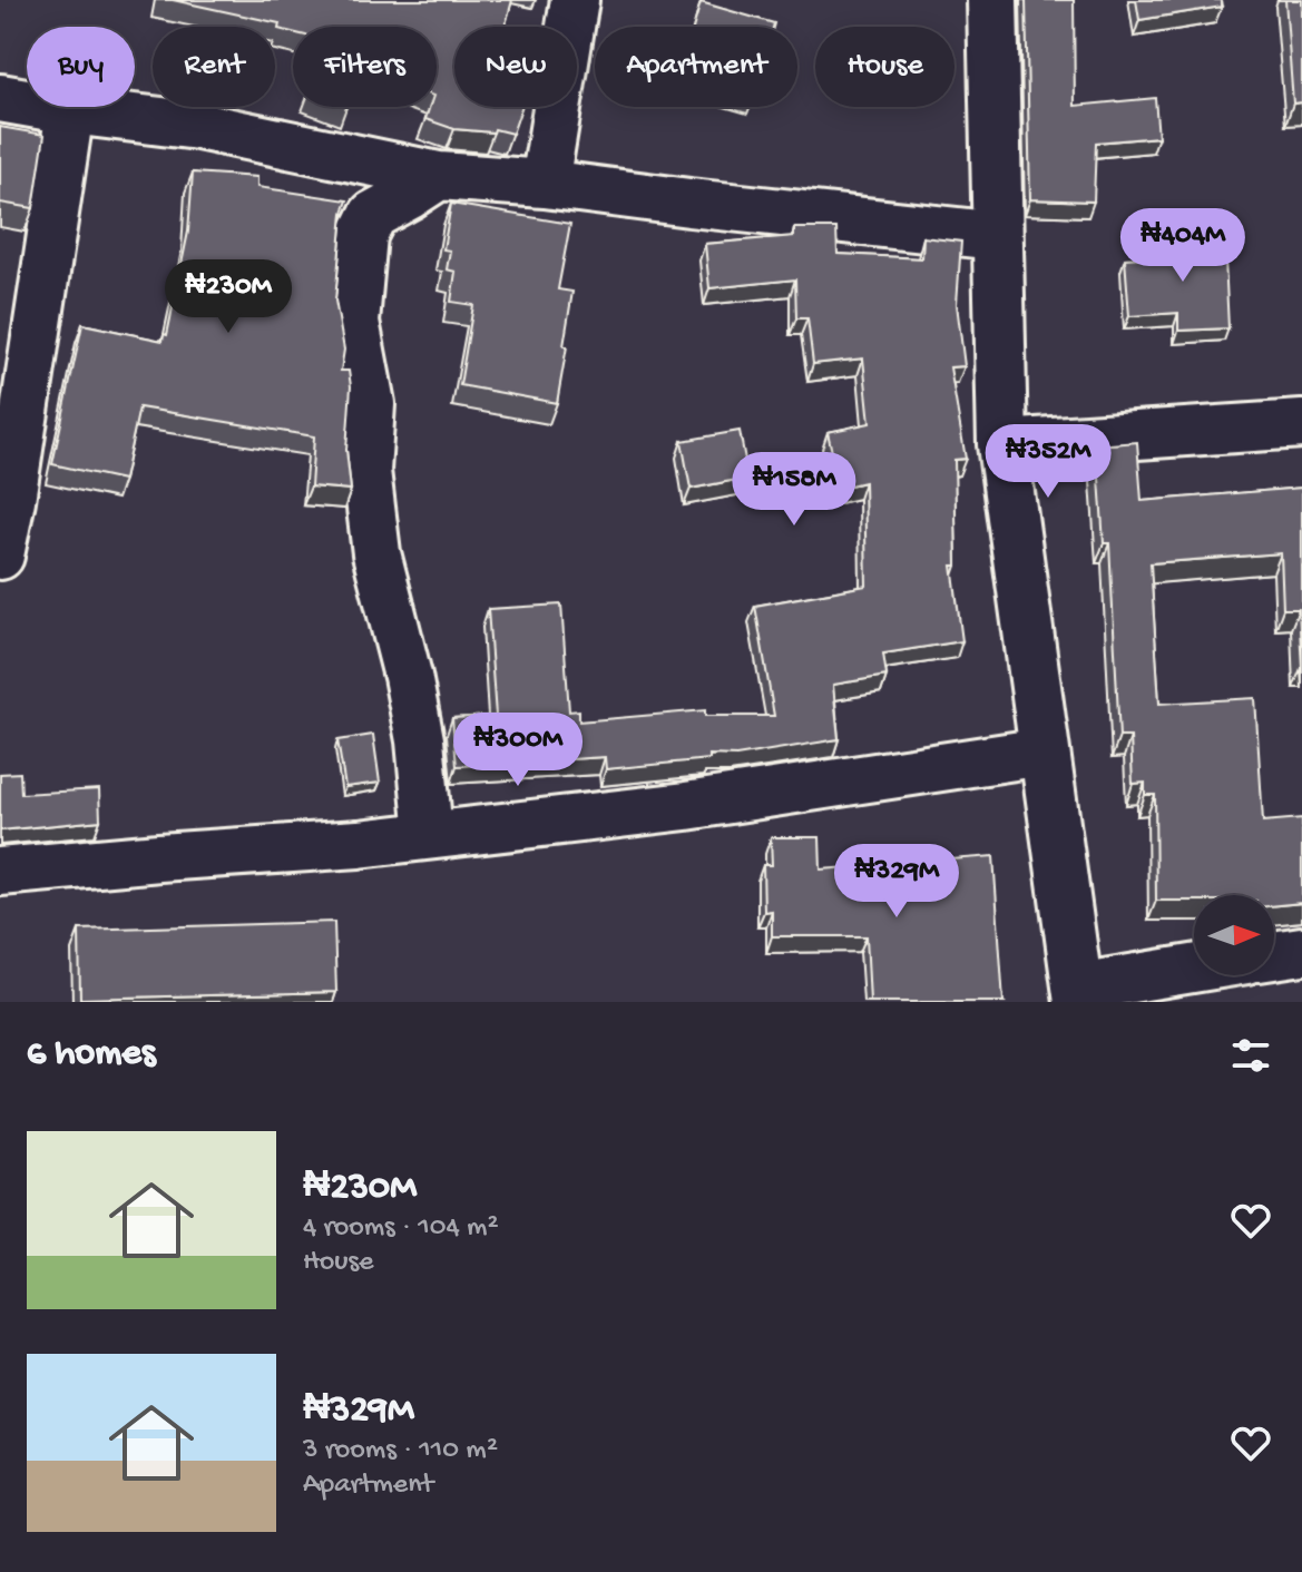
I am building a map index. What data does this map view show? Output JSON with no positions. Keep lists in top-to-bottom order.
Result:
{
  "north": "right",
  "page": {
    "chip": [
      "Buy",
      "Rent",
      "Filters",
      "New",
      "Apartment",
      "House"
    ],
    "price": [
      "₦404M",
      "₦230M",
      "₦352M",
      "₦158M",
      "₦300M",
      "₦329M"
    ],
    "heading": "6 homes",
    "list": [
      {
        "name": "₦230M",
        "note": "4 rooms · 104 m² · House"
      },
      {
        "name": "₦329M",
        "note": "3 rooms · 110 m² · Apartment"
      }
    ]
  }
}
